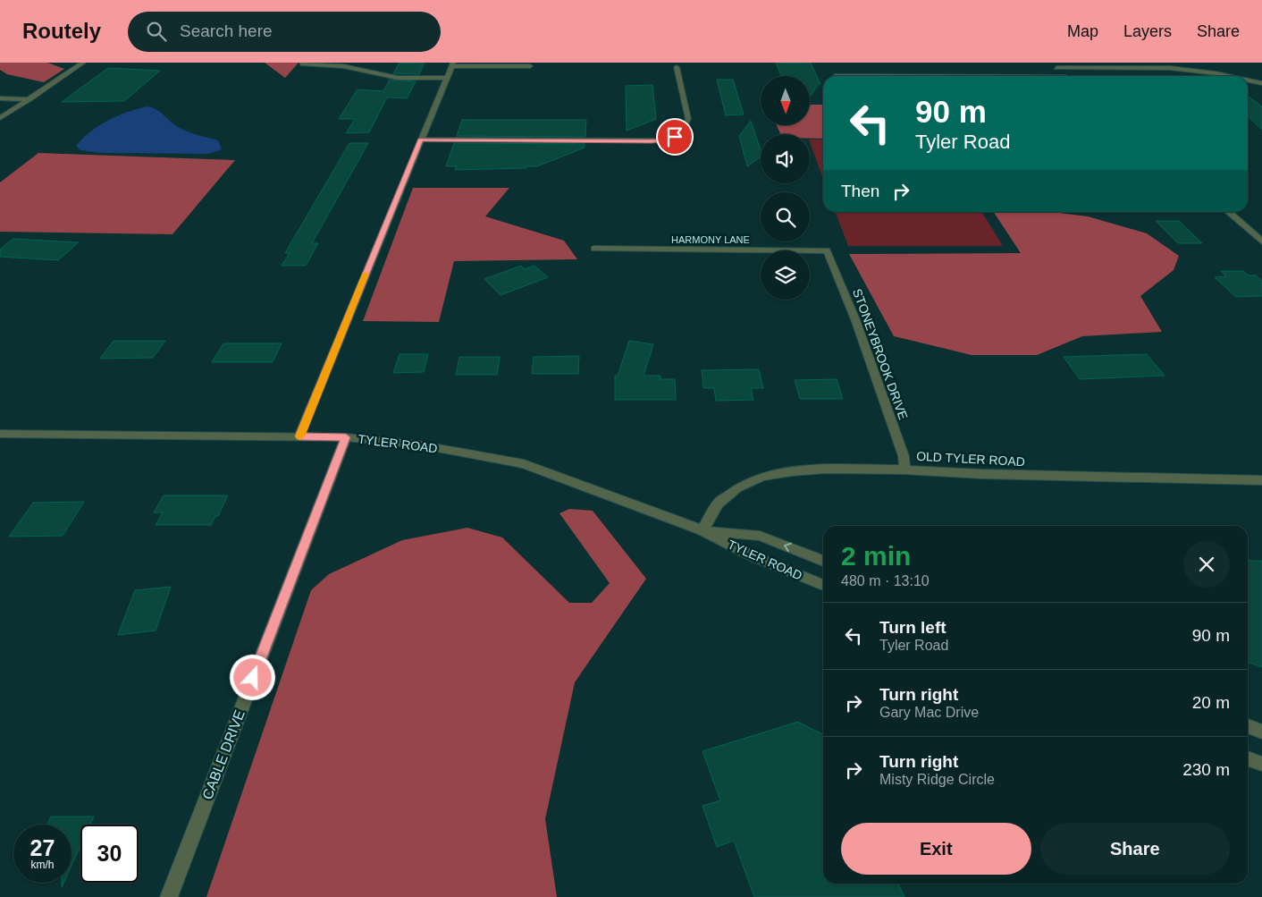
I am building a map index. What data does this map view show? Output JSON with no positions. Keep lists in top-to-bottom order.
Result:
{
  "streets": {
    "street": [
      "HARMONY LANE",
      "STONEYBROOK DRIVE",
      "TYLER ROAD",
      "OLD TYLER ROAD",
      "CABLE DRIVE"
    ]
  },
  "crossings": [
    ["HARMONY LANE", "STONEYBROOK DRIVE"],
    ["STONEYBROOK DRIVE", "OLD TYLER ROAD"],
    ["TYLER ROAD", "OLD TYLER ROAD"],
    ["TYLER ROAD", "CABLE DRIVE"]
  ],
  "north": "bottom",
  "page": {
    "header": "Routely",
    "search": "Search here",
    "nav": ["Map", "Layers", "Share"],
    "turn": ["90 m", "Tyler Road"],
    "then": "Then",
    "heading": ["2 min", "480 m · 13:10"],
    "list": [
      {
        "name": "Turn left",
        "note": "Tyler Road",
        "value": "90 m"
      },
      {
        "name": "Turn right",
        "note": "Gary Mac Drive",
        "value": "20 m"
      },
      {
        "name": "Turn right",
        "note": "Misty Ridge Circle",
        "value": "230 m"
      }
    ],
    "buttons": ["Exit", "Share"],
    "speed": "27 km/h",
    "limit": "30"
  }
}
